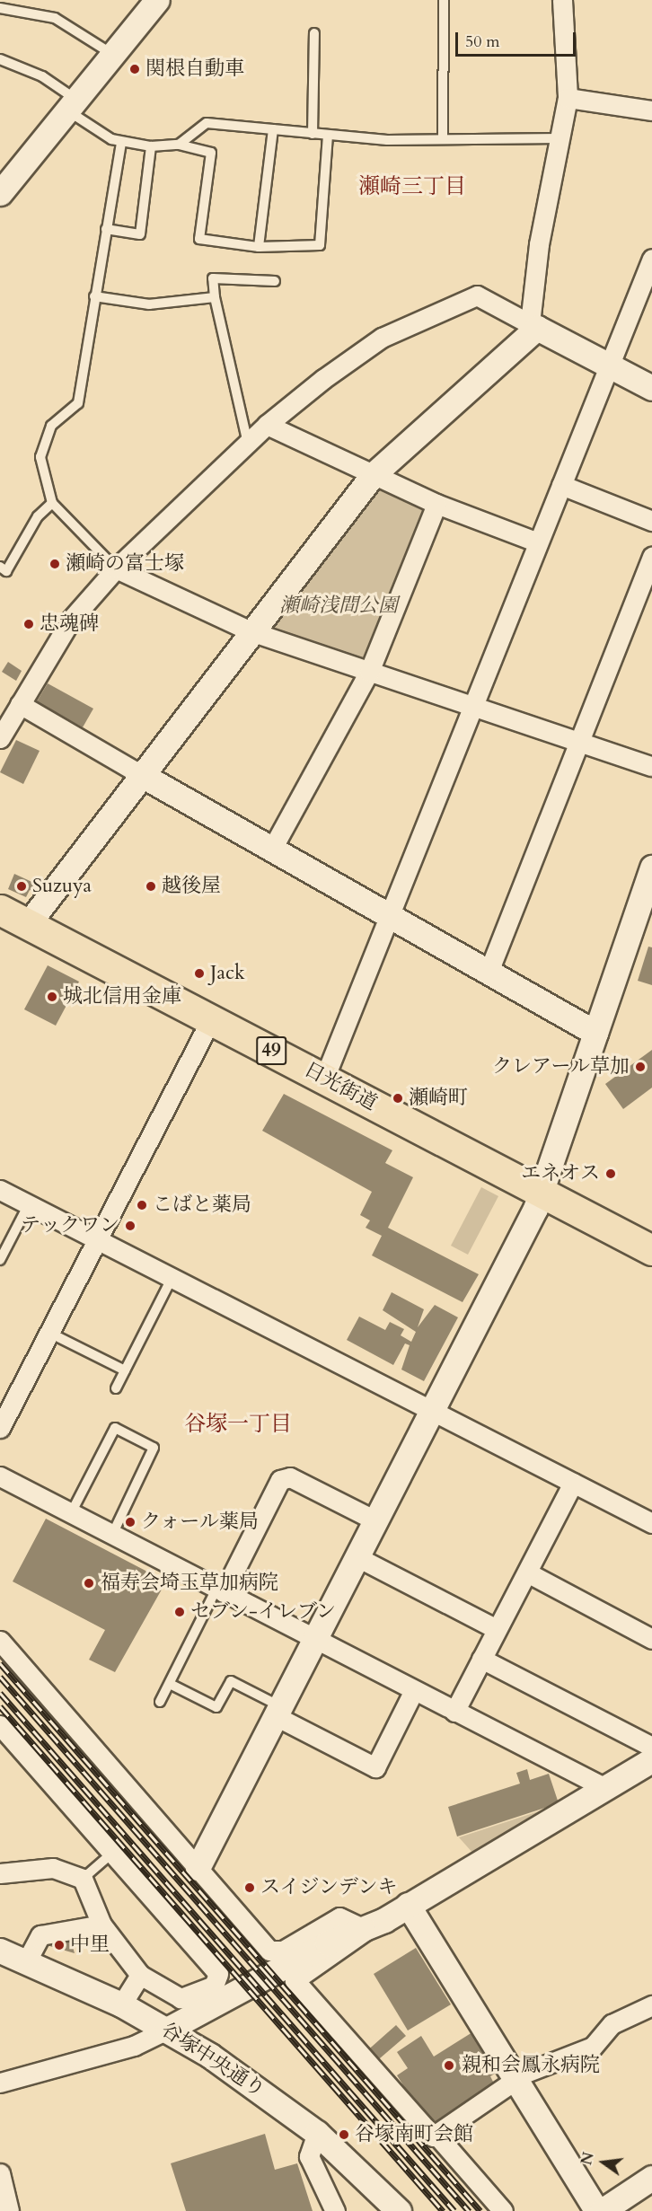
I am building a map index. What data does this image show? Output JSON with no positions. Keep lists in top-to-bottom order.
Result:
{
  "streets": {
    "main road": ["49", "日光街道"],
    "street": ["谷塚中央通り"]
  },
  "districts": ["瀬崎三丁目", "谷塚一丁目"],
  "parks": ["瀬崎浅間公園"],
  "places": [
    "関根自動車",
    "瀬崎の富士塚",
    "忠魂碑",
    "Suzuya",
    "越後屋",
    "Jack",
    "城北信用金庫",
    "クレアール草加",
    "瀬崎町",
    "エネオス",
    "こばと薬局",
    "テックワン",
    "クォール薬局",
    "福寿会埼玉草加病院",
    "セブン-イレブン",
    "スイジンデンキ",
    "中里",
    "親和会鳳永病院",
    "谷塚南町会館"
  ],
  "scale_bar": "50 m",
  "north": "left"
}
